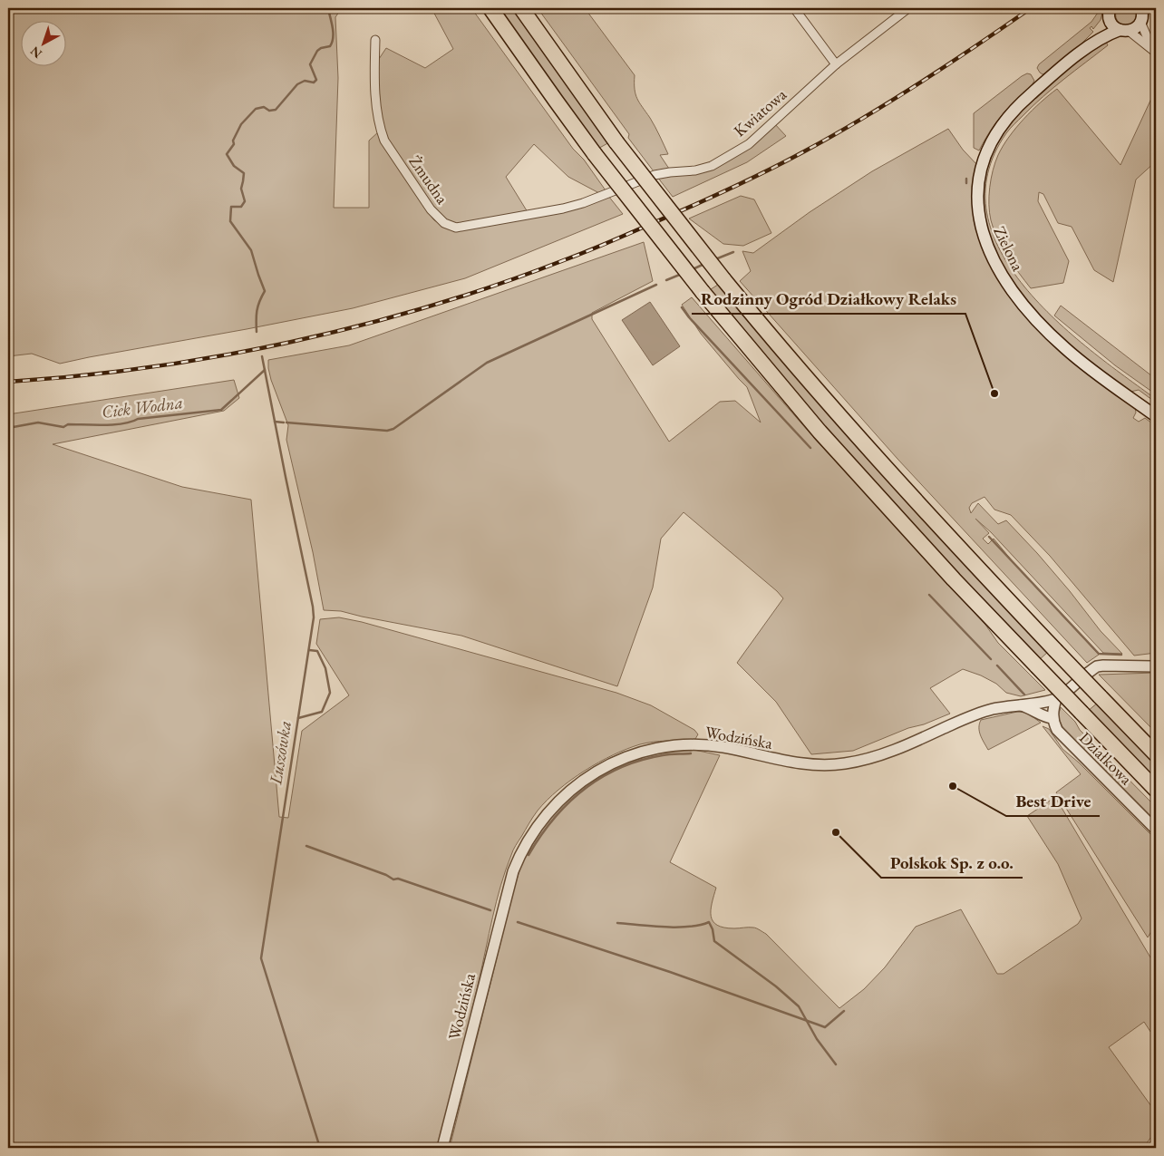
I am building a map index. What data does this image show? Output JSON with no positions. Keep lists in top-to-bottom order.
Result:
{
  "streets": {
    "main road": ["Zielona"],
    "street": [
      "Kwiatowa",
      "Żmudna",
      "Wodzińska",
      "Działkowa"
    ]
  },
  "crossings": [
    ["Kwiatowa", "Żmudna"]
  ],
  "water": ["Ciek Wodna", "Luszówka"],
  "places": ["Rodzinny Ogród Działkowy Relaks", "Best Drive", "Polskok Sp. z o.o."],
  "north": "bottom left"
}
